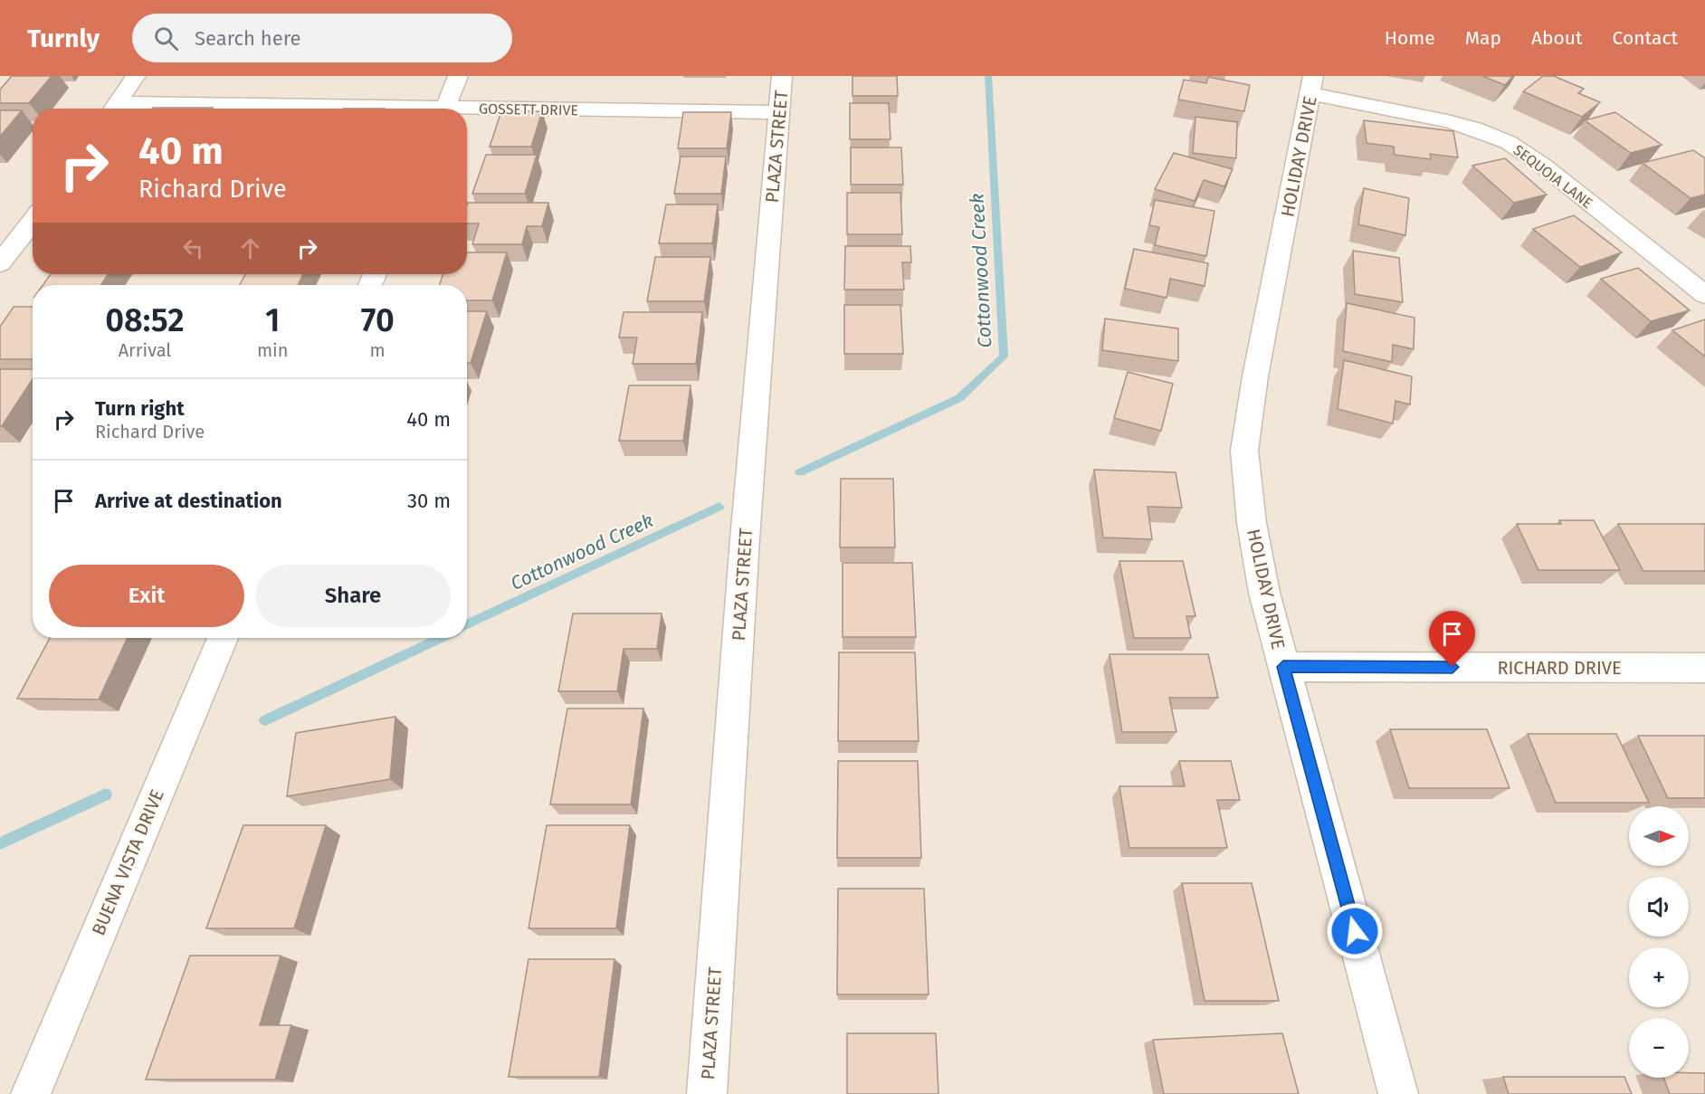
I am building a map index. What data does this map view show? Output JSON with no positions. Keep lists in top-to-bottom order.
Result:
{
  "streets": {
    "street": [
      "GOSSETT DRIVE",
      "PLAZA STREET",
      "HOLIDAY DRIVE",
      "SEQUOIA LANE",
      "RICHARD DRIVE",
      "BUENA VISTA DRIVE"
    ]
  },
  "crossings": [
    ["GOSSETT DRIVE", "PLAZA STREET"],
    ["HOLIDAY DRIVE", "SEQUOIA LANE"],
    ["HOLIDAY DRIVE", "RICHARD DRIVE"]
  ],
  "water": ["Cottonwood Creek"],
  "north": "right",
  "page": {
    "header": "Turnly",
    "search": "Search here",
    "nav": [
      "Home",
      "Map",
      "About",
      "Contact"
    ],
    "turn": ["40 m", "Richard Drive"],
    "eta": [
      "08:52",
      "Arrival",
      "1",
      "min",
      "70",
      "m"
    ],
    "list": [
      {
        "name": "Turn right",
        "note": "Richard Drive",
        "value": "40 m"
      },
      {
        "name": "Arrive at destination",
        "value": "30 m"
      }
    ],
    "buttons": ["Exit", "Share"],
    "map_buttons": ["+", "−"]
  }
}
